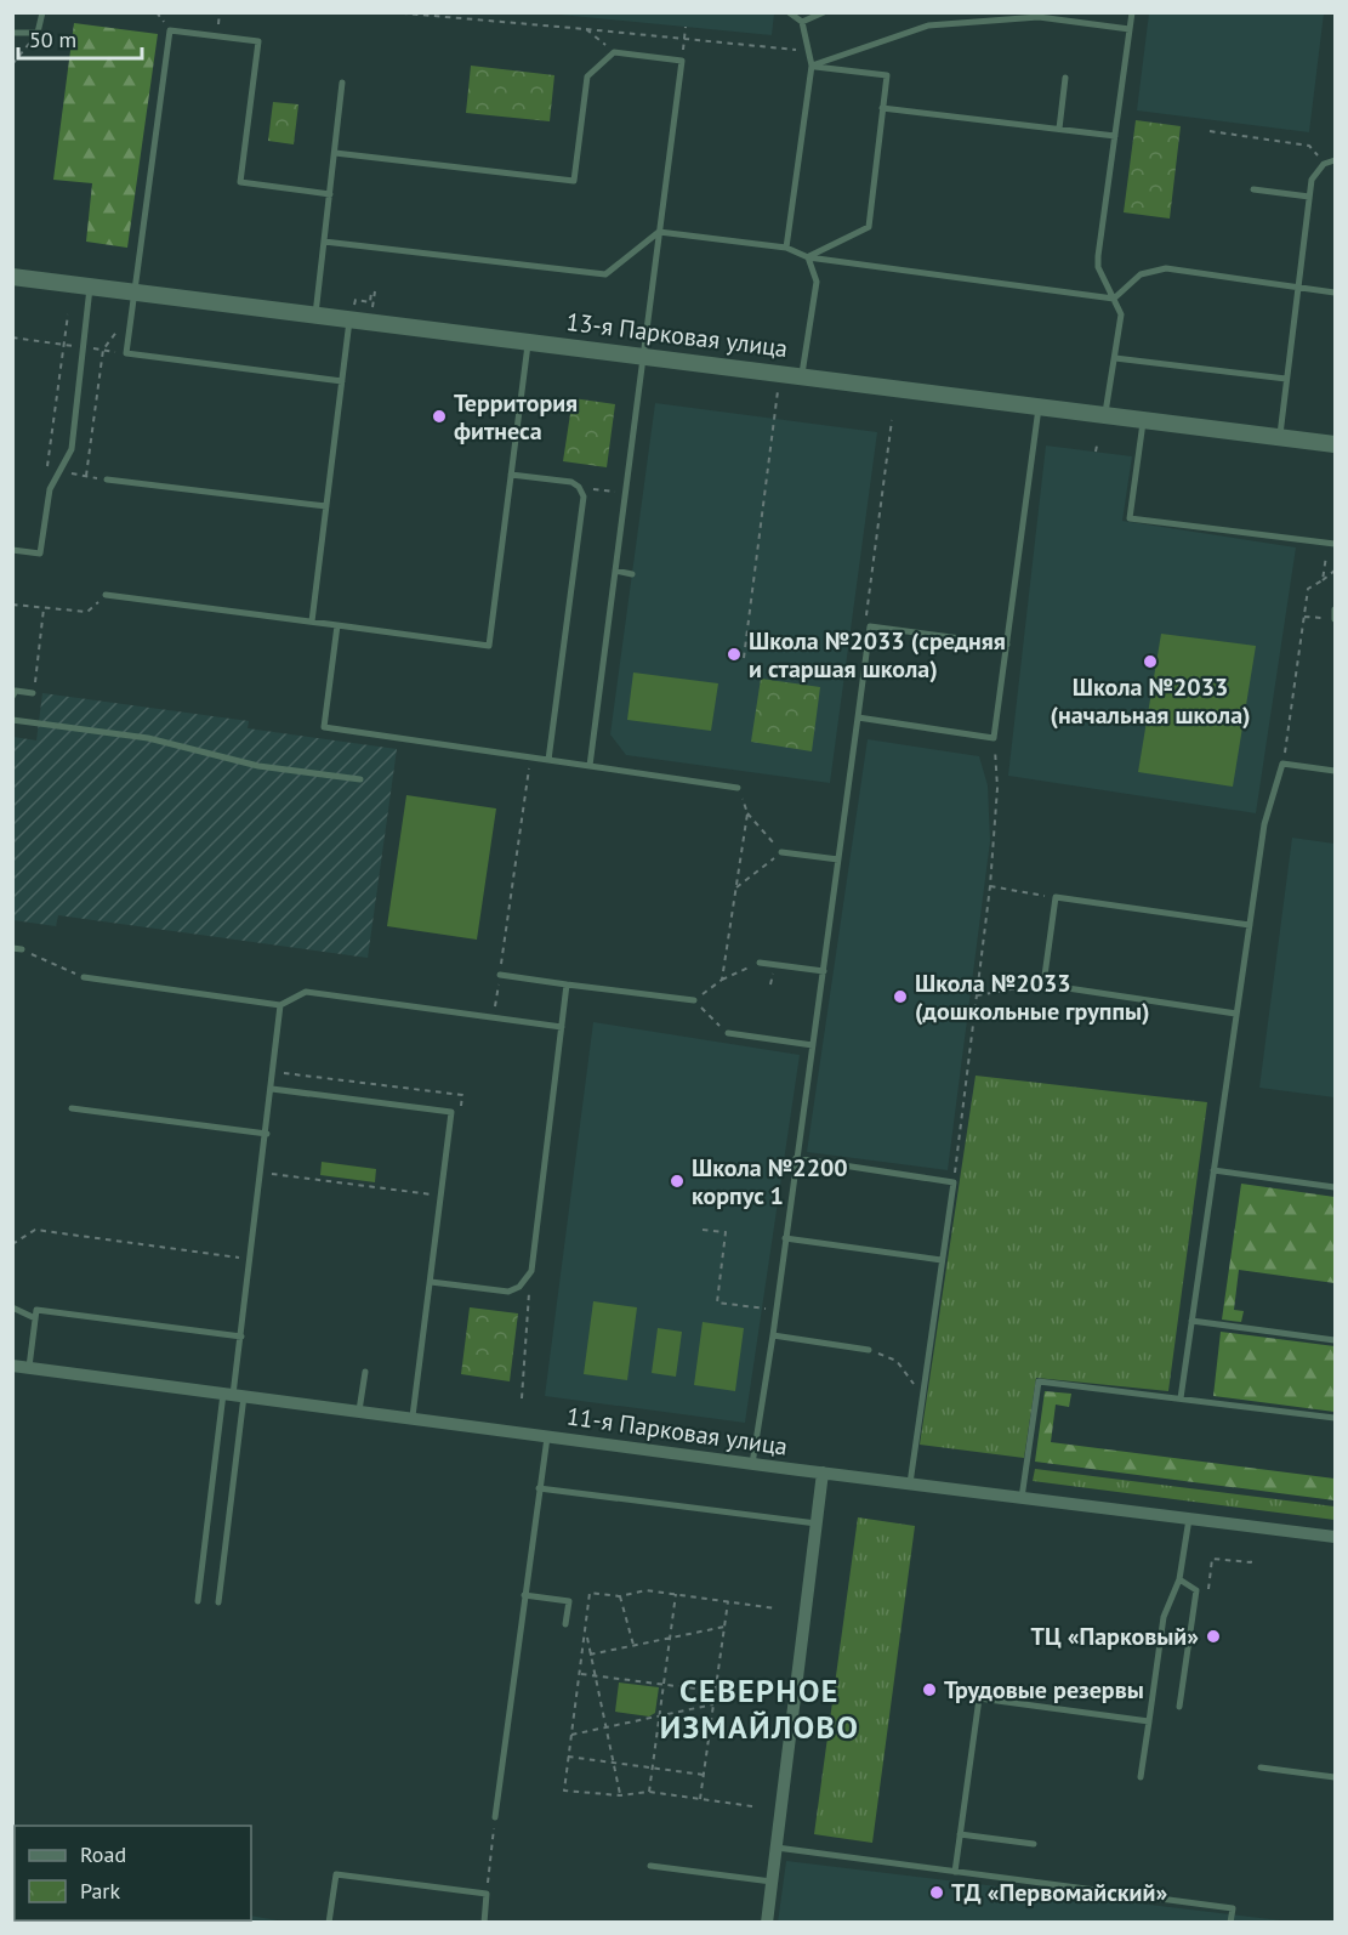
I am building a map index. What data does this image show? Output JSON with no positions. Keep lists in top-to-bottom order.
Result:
{
  "streets": {
    "street": ["13-я Парковая улица", "11-я Парковая улица"]
  },
  "districts": ["СЕВЕРНОЕ ИЗМАЙЛОВО"],
  "places": [
    "Территория фитнеса",
    "Школа №2033 (средняя и старшая школа)",
    "Школа №2033 (начальная школа)",
    "Школа №2033 (дошкольные группы)",
    "Школа №2200 корпус 1",
    "ТЦ «Парковый»",
    "Трудовые резервы",
    "ТД «Первомайский»"
  ],
  "legend": ["Road", "Park"],
  "scale_bar": "50 m"
}
